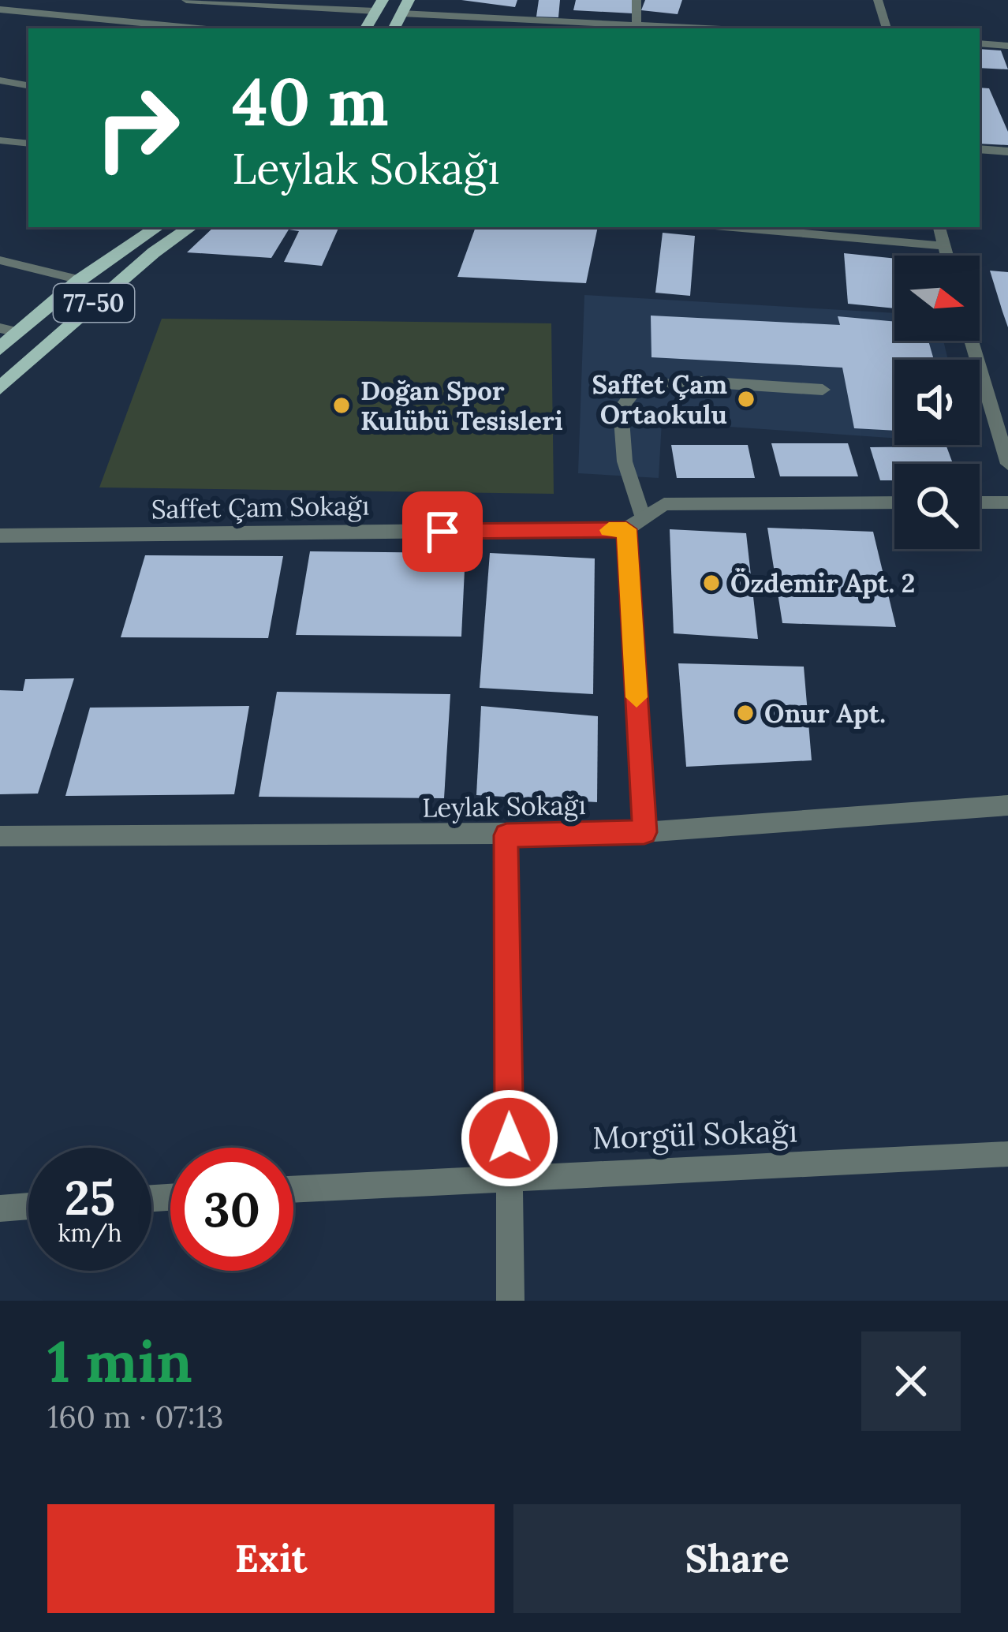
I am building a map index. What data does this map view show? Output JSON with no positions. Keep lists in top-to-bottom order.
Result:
{
  "streets": {
    "main road": ["77-50"],
    "street": ["Saffet Çam Sokağı", "Leylak Sokağı", "Morgül Sokağı"]
  },
  "places": [
    "Saffet Çam Ortaokulu",
    "Doğan Spor Kulübü Tesisleri",
    "Özdemir Apt. 2",
    "Onur Apt."
  ],
  "north": "right",
  "page": {
    "turn": ["40 m", "Leylak Sokağı"],
    "speed": "25 km/h",
    "limit": "30",
    "heading": ["1 min", "160 m · 07:13"],
    "buttons": ["Exit", "Share"]
  }
}
